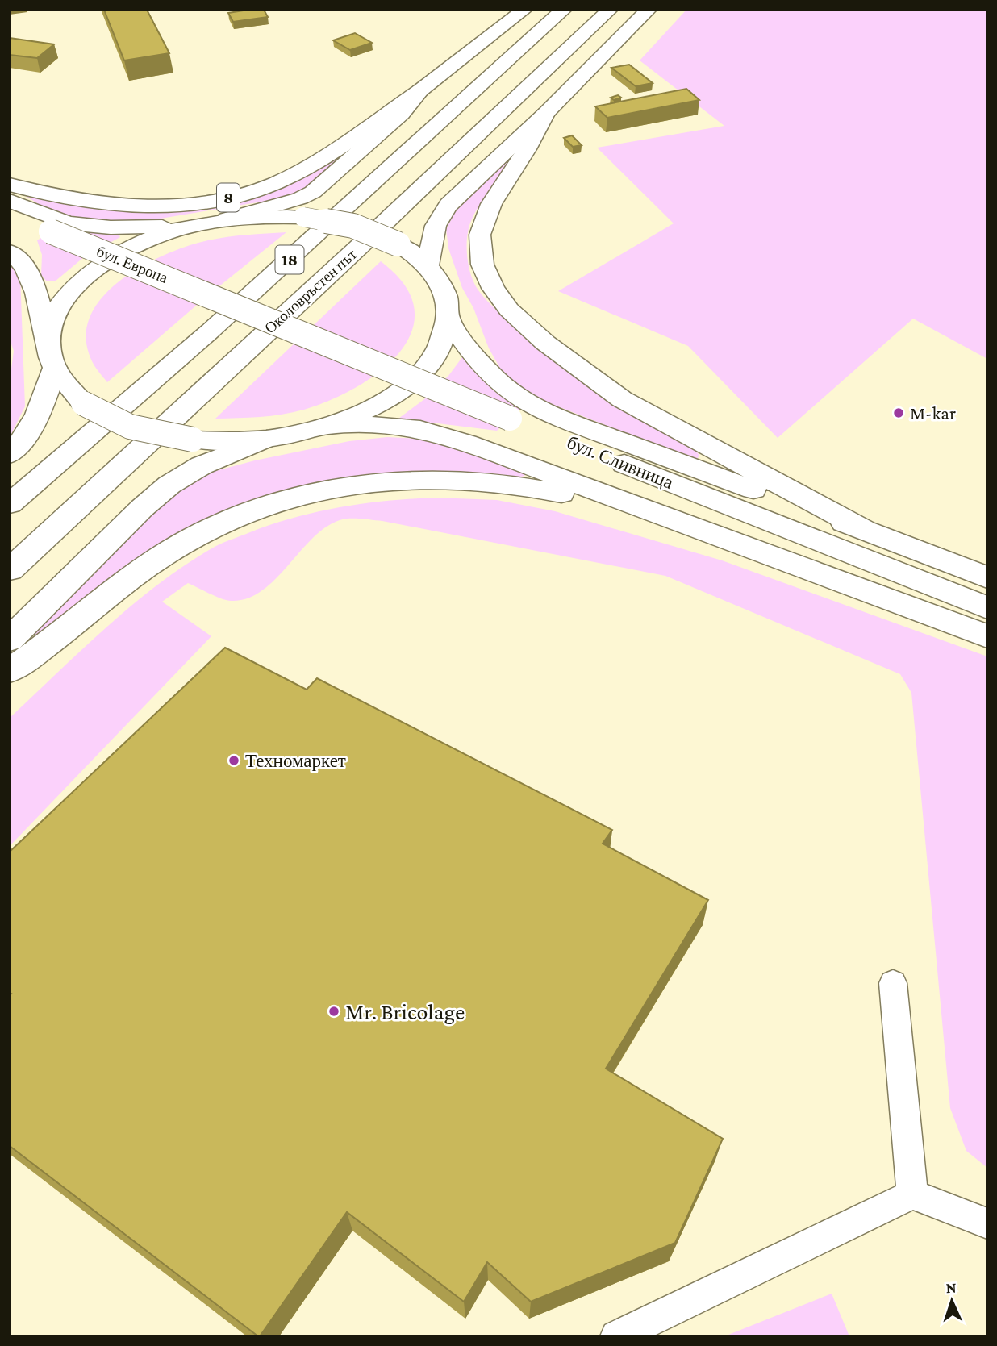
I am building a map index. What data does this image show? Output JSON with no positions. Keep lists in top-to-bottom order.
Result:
{
  "streets": {
    "main road": [
      "8",
      "18",
      "бул. Европа",
      "Околовръстен път",
      "бул. Сливница"
    ]
  },
  "crossings": [
    ["бул. Европа", "бул. Сливница"]
  ],
  "places": ["M-kar", "Техномаркет", "Mr. Bricolage"],
  "north": "top"
}
